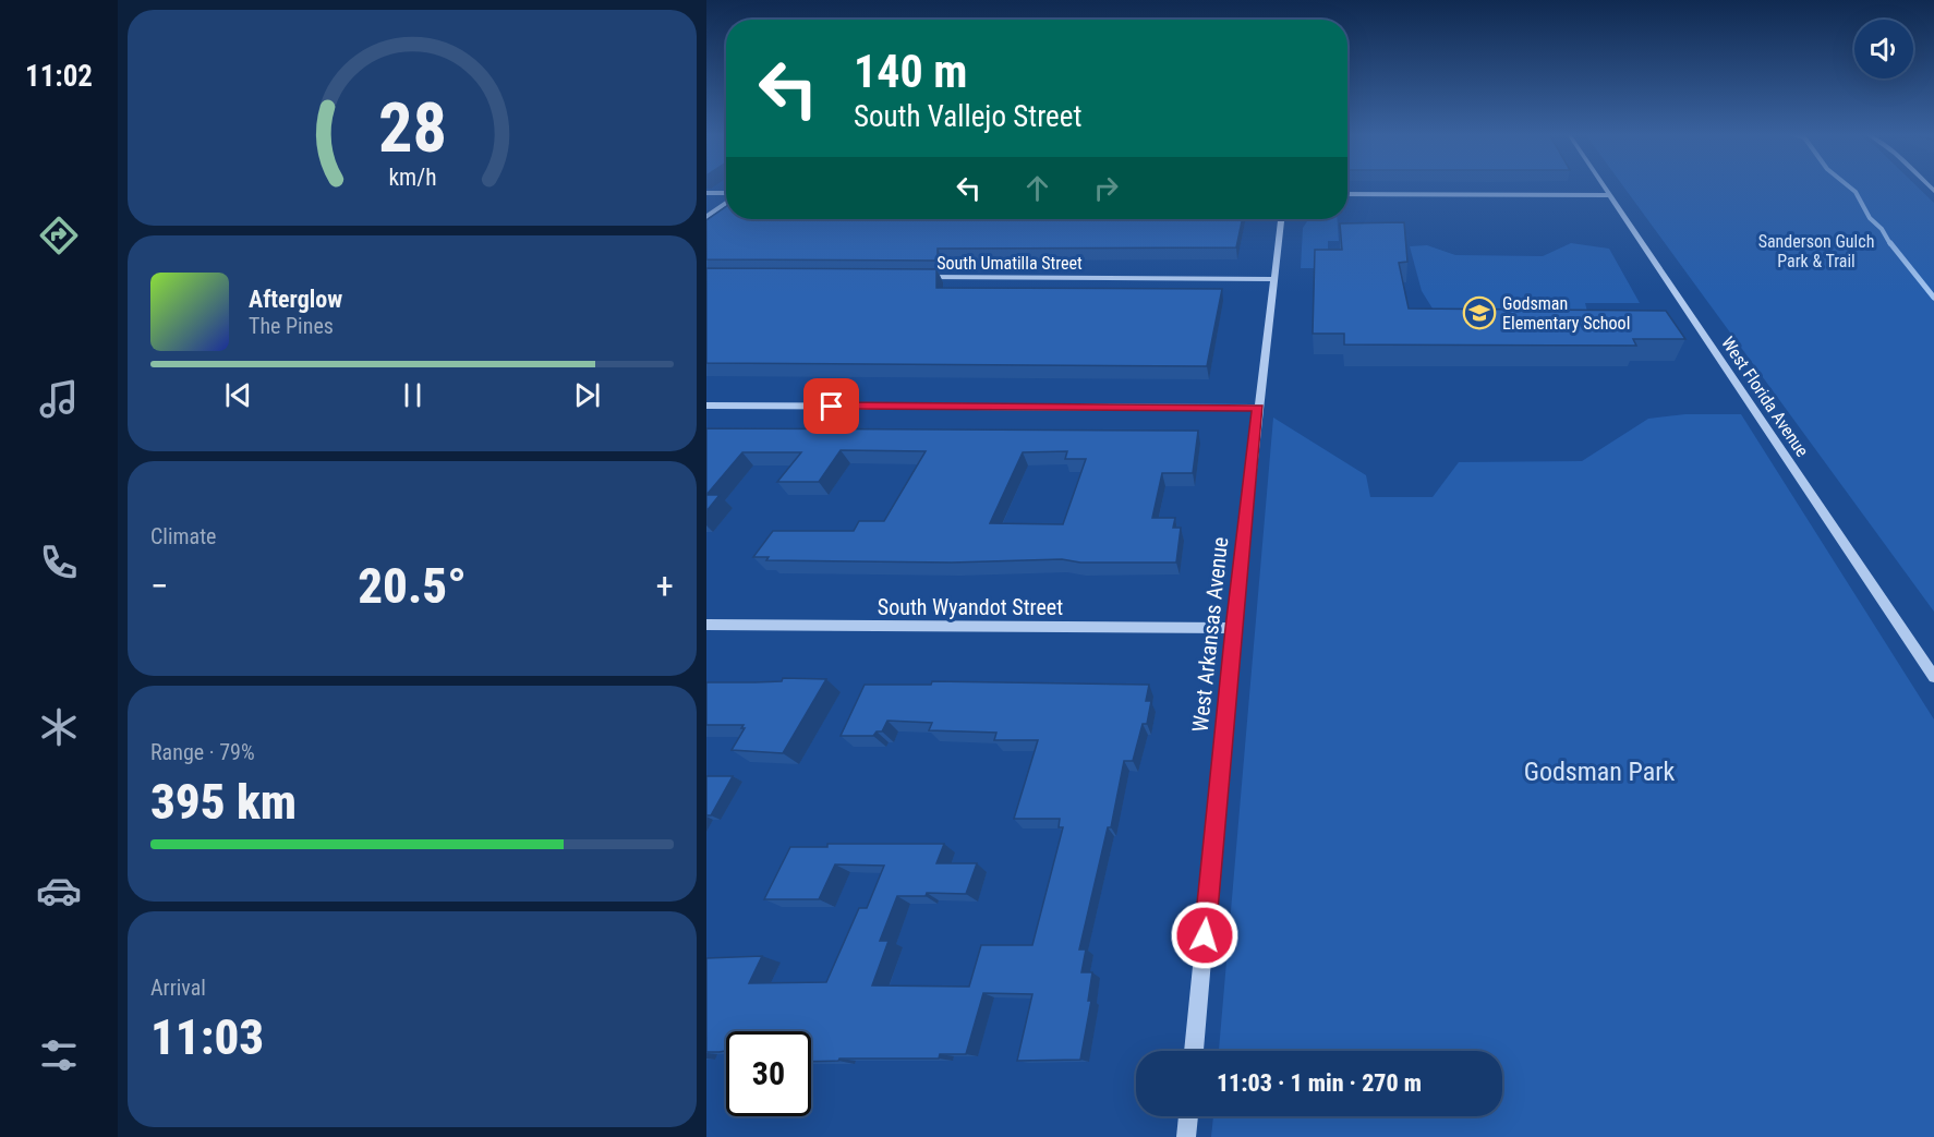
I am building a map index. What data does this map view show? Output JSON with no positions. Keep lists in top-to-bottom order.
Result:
{
  "streets": {
    "street": [
      "South Umatilla Street",
      "West Florida Avenue",
      "South Wyandot Street",
      "West Arkansas Avenue"
    ]
  },
  "crossings": [
    ["South Umatilla Street", "West Arkansas Avenue"],
    ["South Wyandot Street", "West Arkansas Avenue"]
  ],
  "parks": ["Sanderson Gulch Park & Trail", "Godsman Park"],
  "places": {
    "school or university": ["Godsman Elementary School"]
  },
  "page": {
    "tabs": "11:02",
    "turn": ["140 m", "South Vallejo Street"],
    "song": ["Afterglow", "The Pines"],
    "tile": [
      "Climate",
      ["Range · 79%", "395 km"],
      ["Arrival", "11:03"]
    ],
    "heat": ["−", "20.5°", "+"],
    "limit": "30",
    "trip": "11:03 · 1 min · 270 m",
    "gauge": ["28", "km/h"]
  }
}
